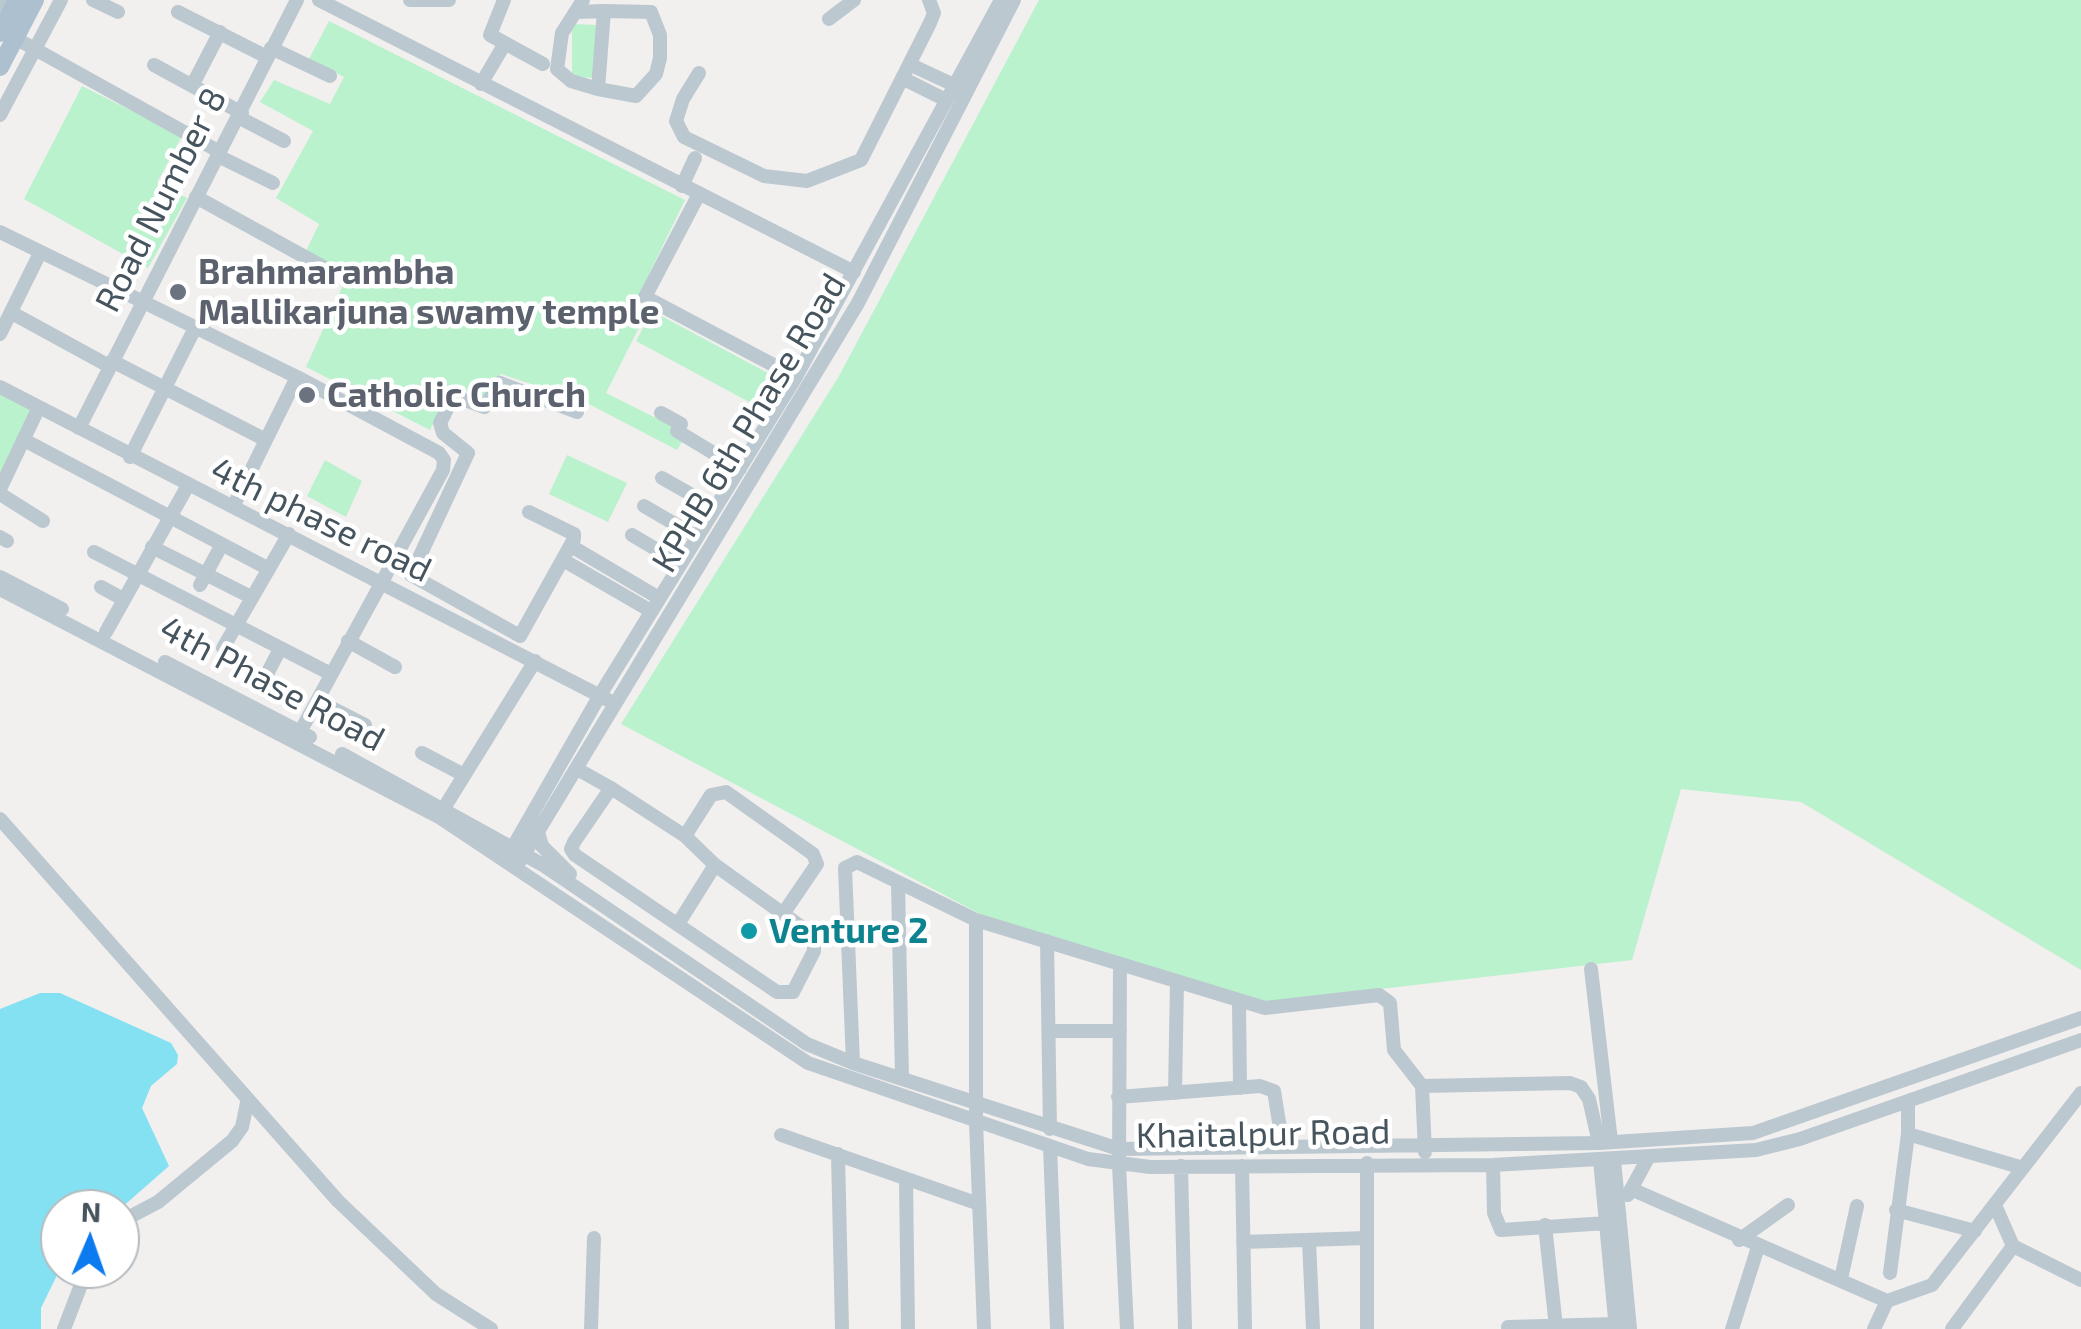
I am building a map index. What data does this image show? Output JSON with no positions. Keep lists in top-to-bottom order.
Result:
{
  "streets": {
    "street": [
      "Road Number 8",
      "KPHB 6th Phase Road",
      "4th phase road",
      "4th Phase Road",
      "Khaitalpur Road"
    ]
  },
  "crossings": [
    ["Road Number 8", "4th phase road"],
    ["KPHB 6th Phase Road", "4th phase road"],
    ["KPHB 6th Phase Road", "4th Phase Road"],
    ["KPHB 6th Phase Road", "Khaitalpur Road"],
    ["4th Phase Road", "Khaitalpur Road"]
  ],
  "places": ["Brahmarambha Mallikarjuna swamy temple", "Catholic Church", "Venture 2"],
  "north": "top"
}
